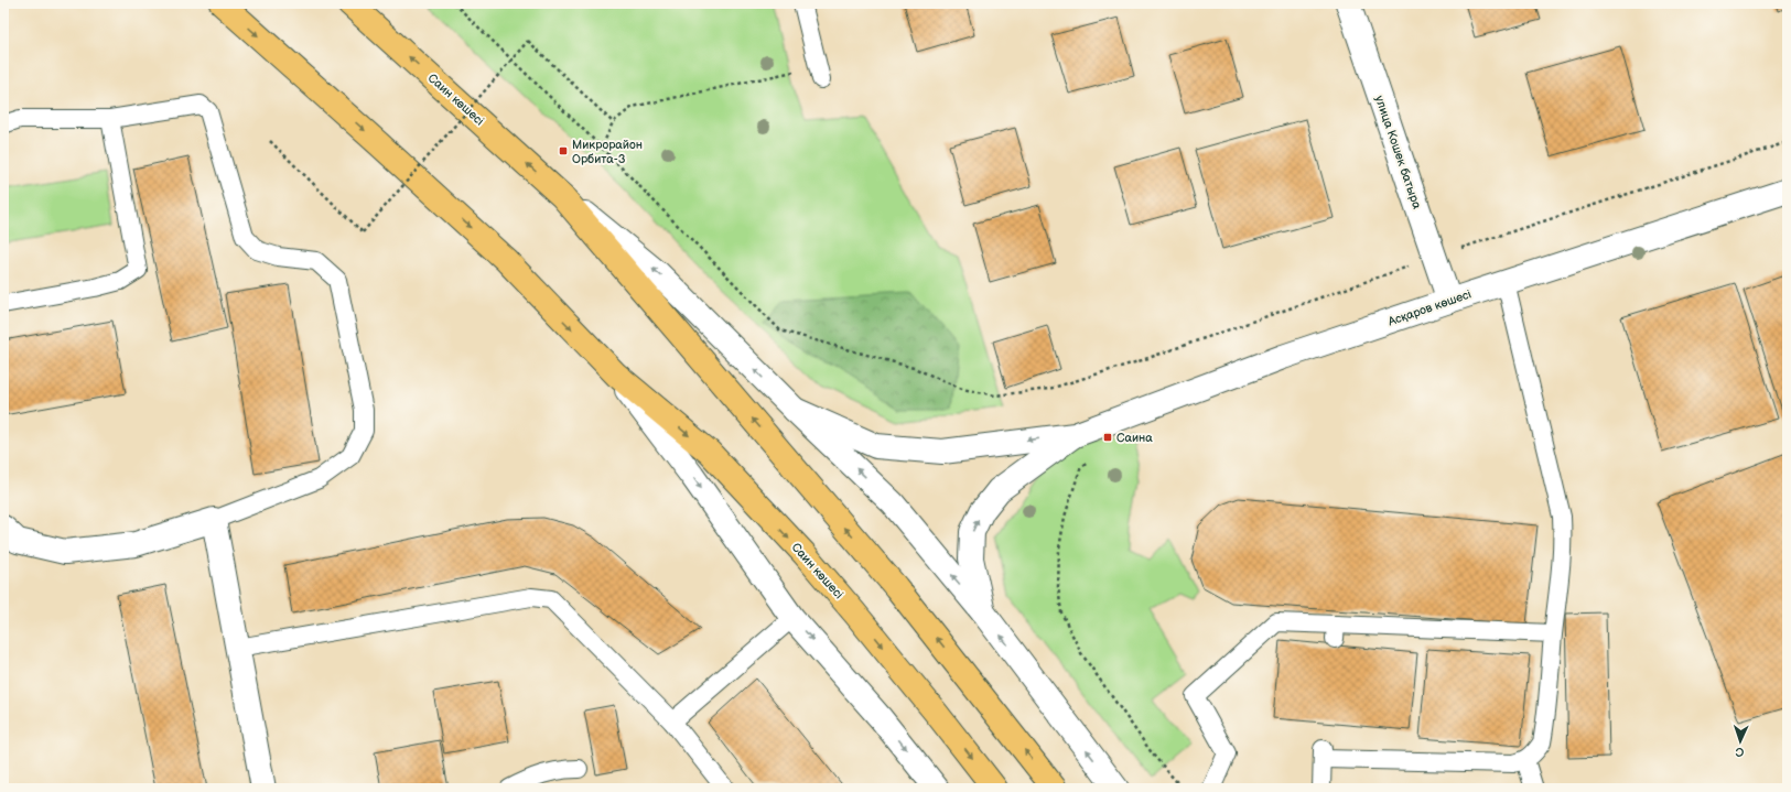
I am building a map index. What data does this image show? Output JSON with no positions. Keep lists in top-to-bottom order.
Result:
{
  "streets": {
    "main road": ["Саин көшесі"],
    "street": ["улица Кошек батыра", "Асқаров көшесі"]
  },
  "crossings": [
    ["улица Кошек батыра", "Асқаров көшесі"]
  ],
  "places": {
    "transit": ["Микрорайон Орбита-3", "Саина"]
  },
  "north": "bottom"
}
